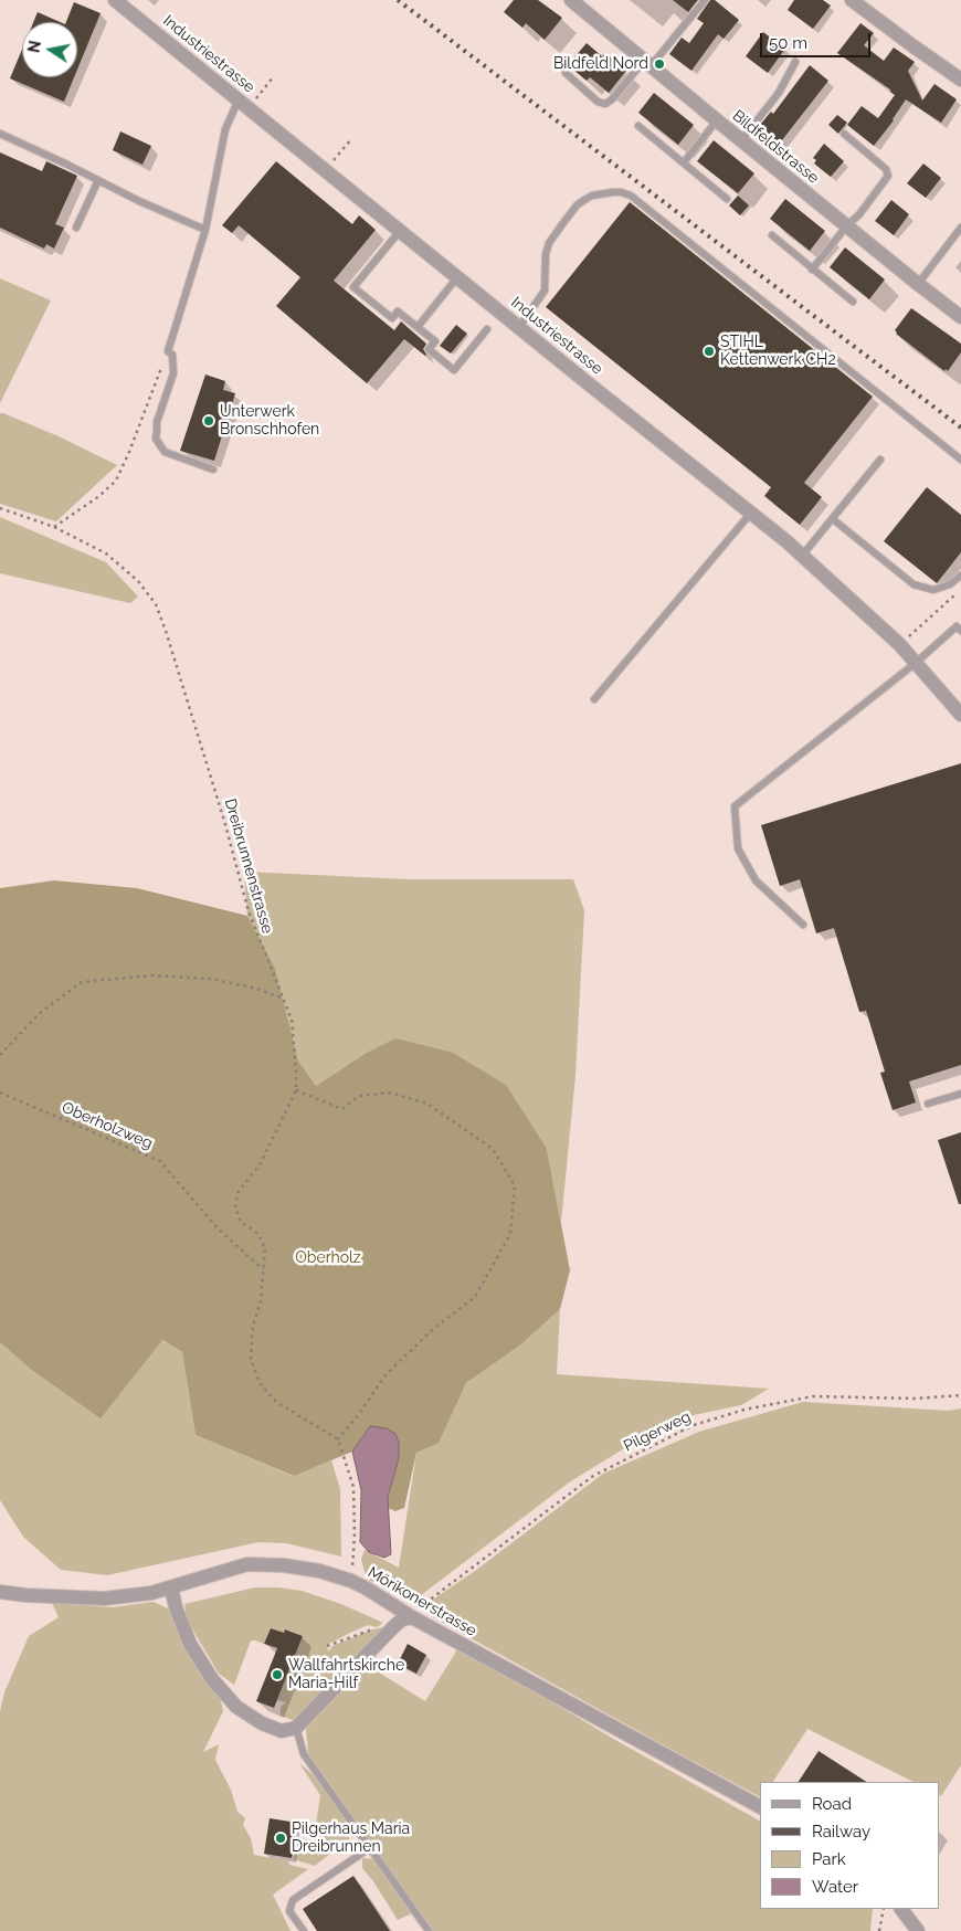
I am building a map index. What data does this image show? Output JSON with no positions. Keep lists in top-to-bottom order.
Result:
{
  "streets": {
    "street": ["Industriestrasse", "Bildfeldstrasse", "Mörikonerstrasse"],
    "path": ["Dreibrunnenstrasse", "Oberholzweg", "Pilgerweg"]
  },
  "crossings": [
    ["Dreibrunnenstrasse", "Oberholzweg"],
    ["Pilgerweg", "Mörikonerstrasse"]
  ],
  "parks": ["Oberholz"],
  "places": [
    "Bildfeld Nord",
    "STIHL Kettenwerk CH2",
    "Unterwerk Bronschhofen",
    "Wallfahrtskirche Maria-Hilf",
    "Pilgerhaus Maria Dreibrunnen"
  ],
  "legend": [
    "Road",
    "Railway",
    "Park",
    "Water"
  ],
  "scale_bar": "50 m",
  "north": "left"
}
